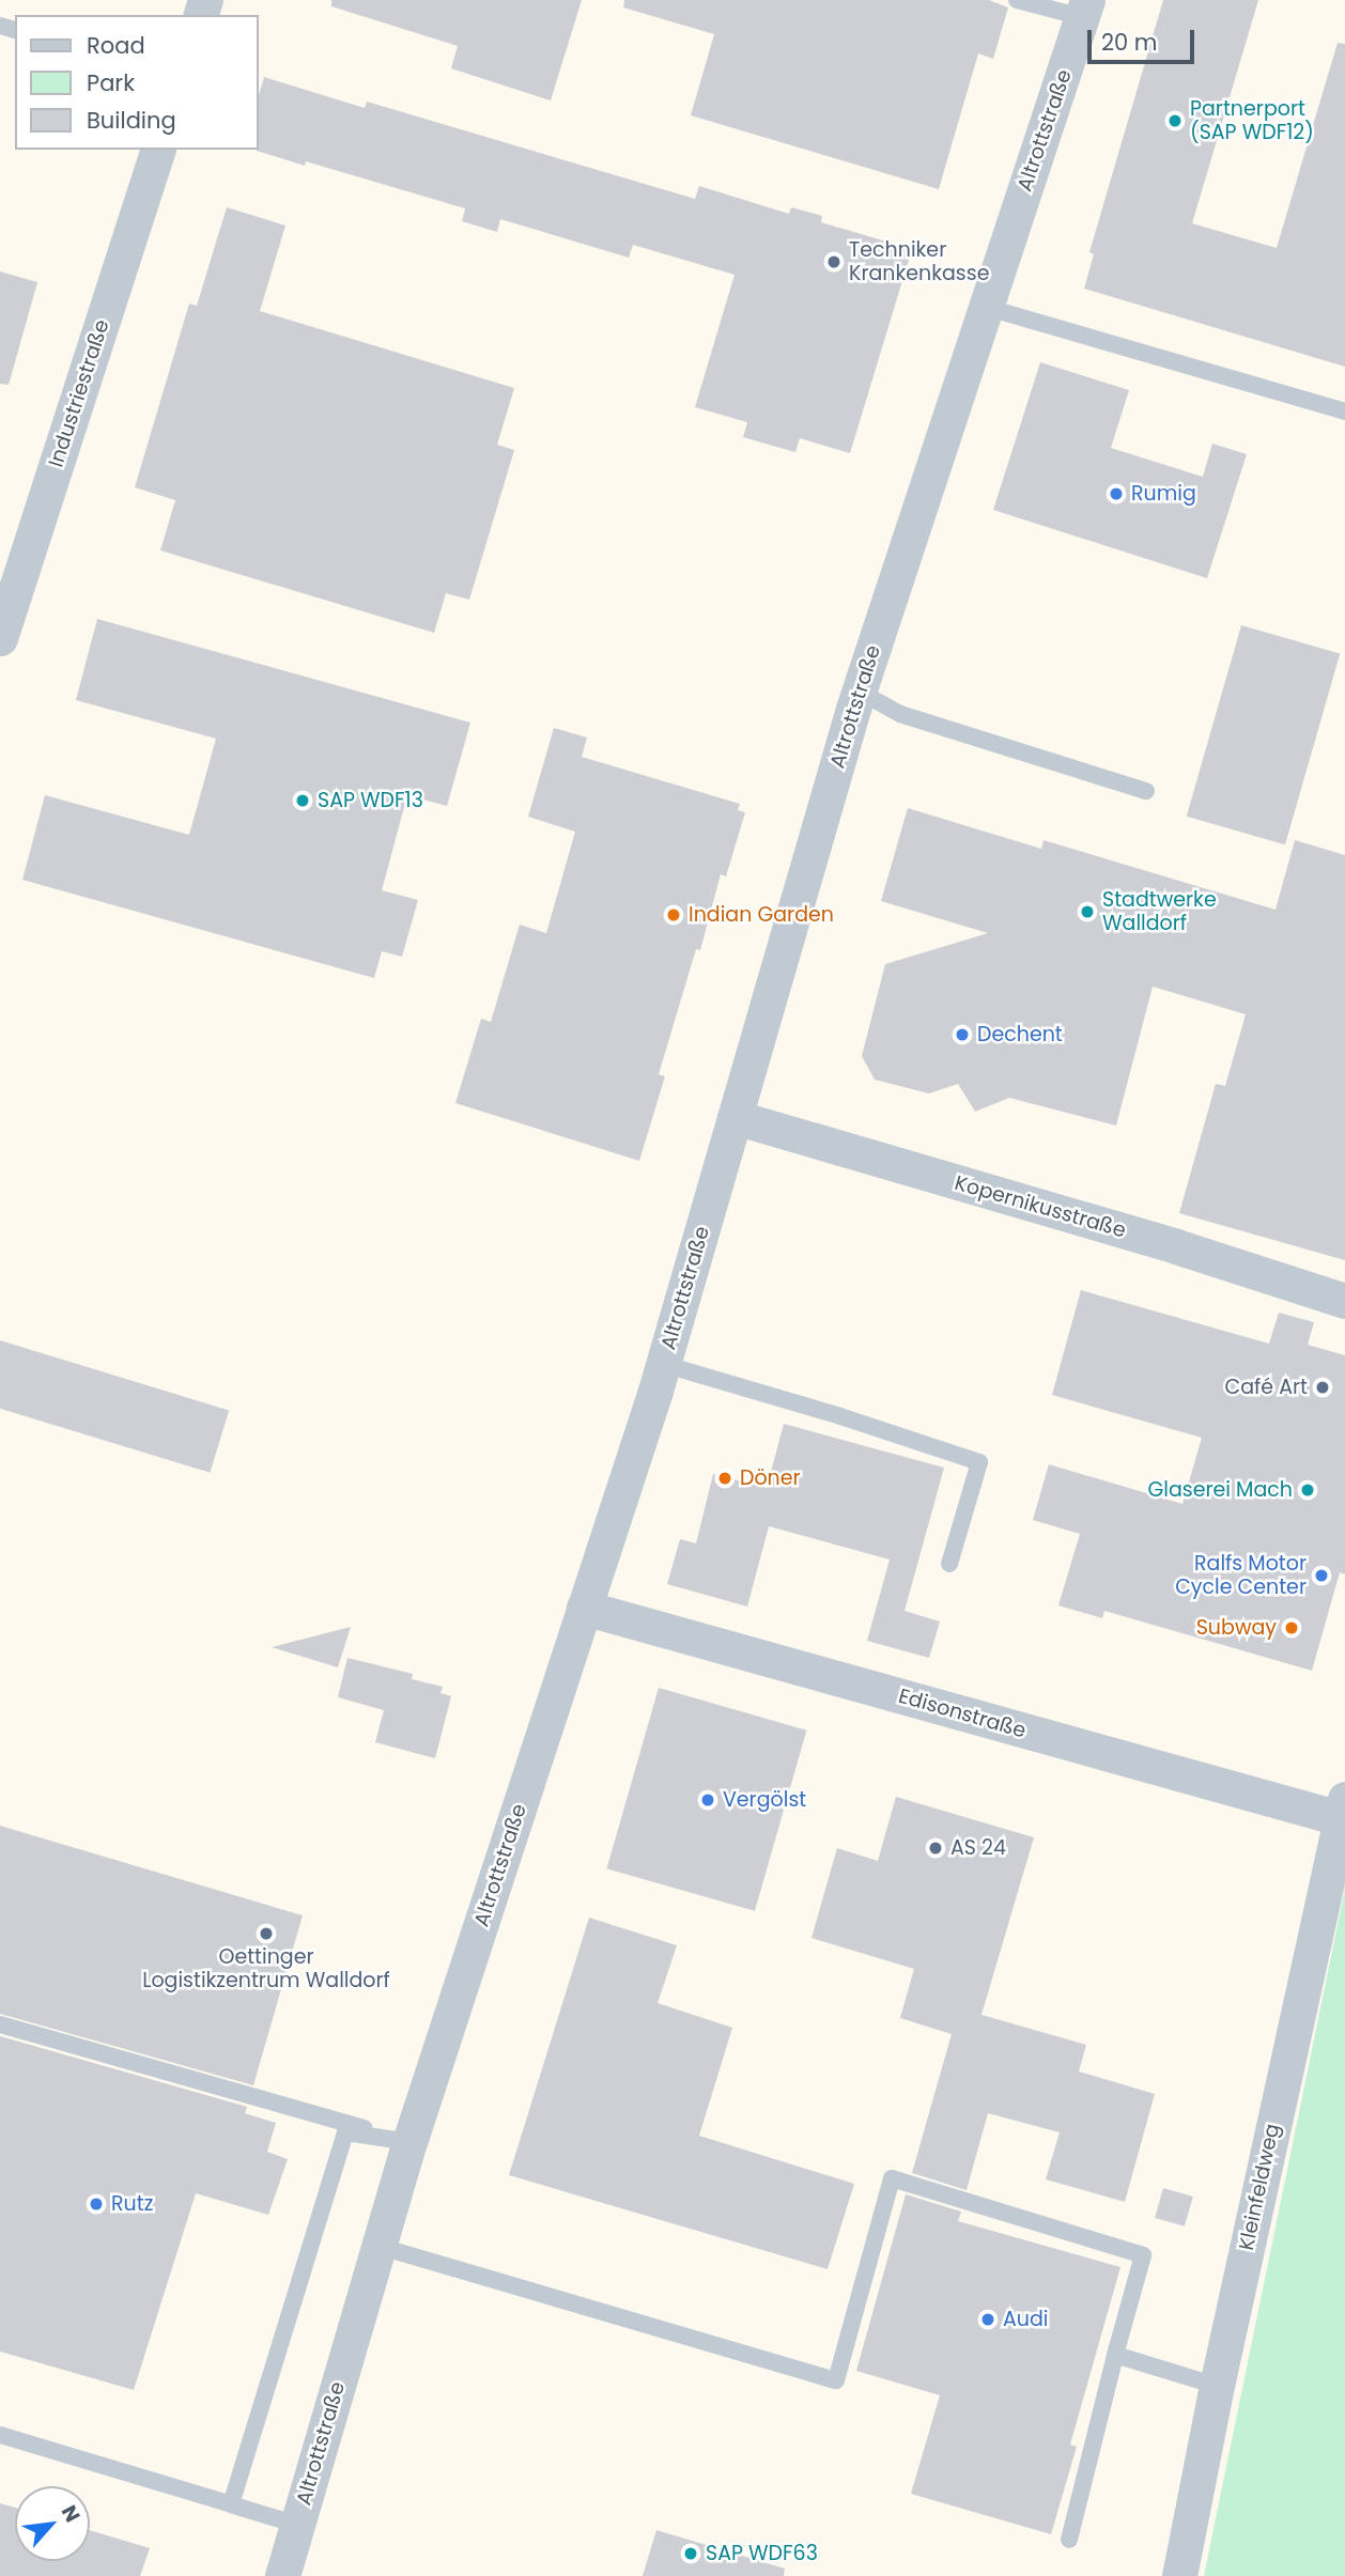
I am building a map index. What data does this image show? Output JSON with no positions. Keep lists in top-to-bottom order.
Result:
{
  "streets": {
    "street": [
      "Altrottstraße",
      "Industriestraße",
      "Kopernikusstraße",
      "Edisonstraße",
      "Kleinfeldweg"
    ]
  },
  "crossings": [
    ["Altrottstraße", "Kopernikusstraße"],
    ["Altrottstraße", "Edisonstraße"],
    ["Edisonstraße", "Kleinfeldweg"]
  ],
  "places": [
    "Partnerport (SAP WDF12)",
    "Techniker Krankenkasse",
    "Rumig",
    "SAP WDF13",
    "Stadtwerke Walldorf",
    "Indian Garden",
    "Dechent",
    "Café Art",
    "Döner",
    "Glaserei Mach",
    "Ralfs Motor Cycle Center",
    "Subway",
    "Vergölst",
    "AS 24",
    "Oettinger Logistikzentrum Walldorf",
    "Rutz",
    "Audi",
    "SAP WDF63"
  ],
  "legend": ["Road", "Park", "Building"],
  "scale_bar": "20 m",
  "north": "top right"
}
